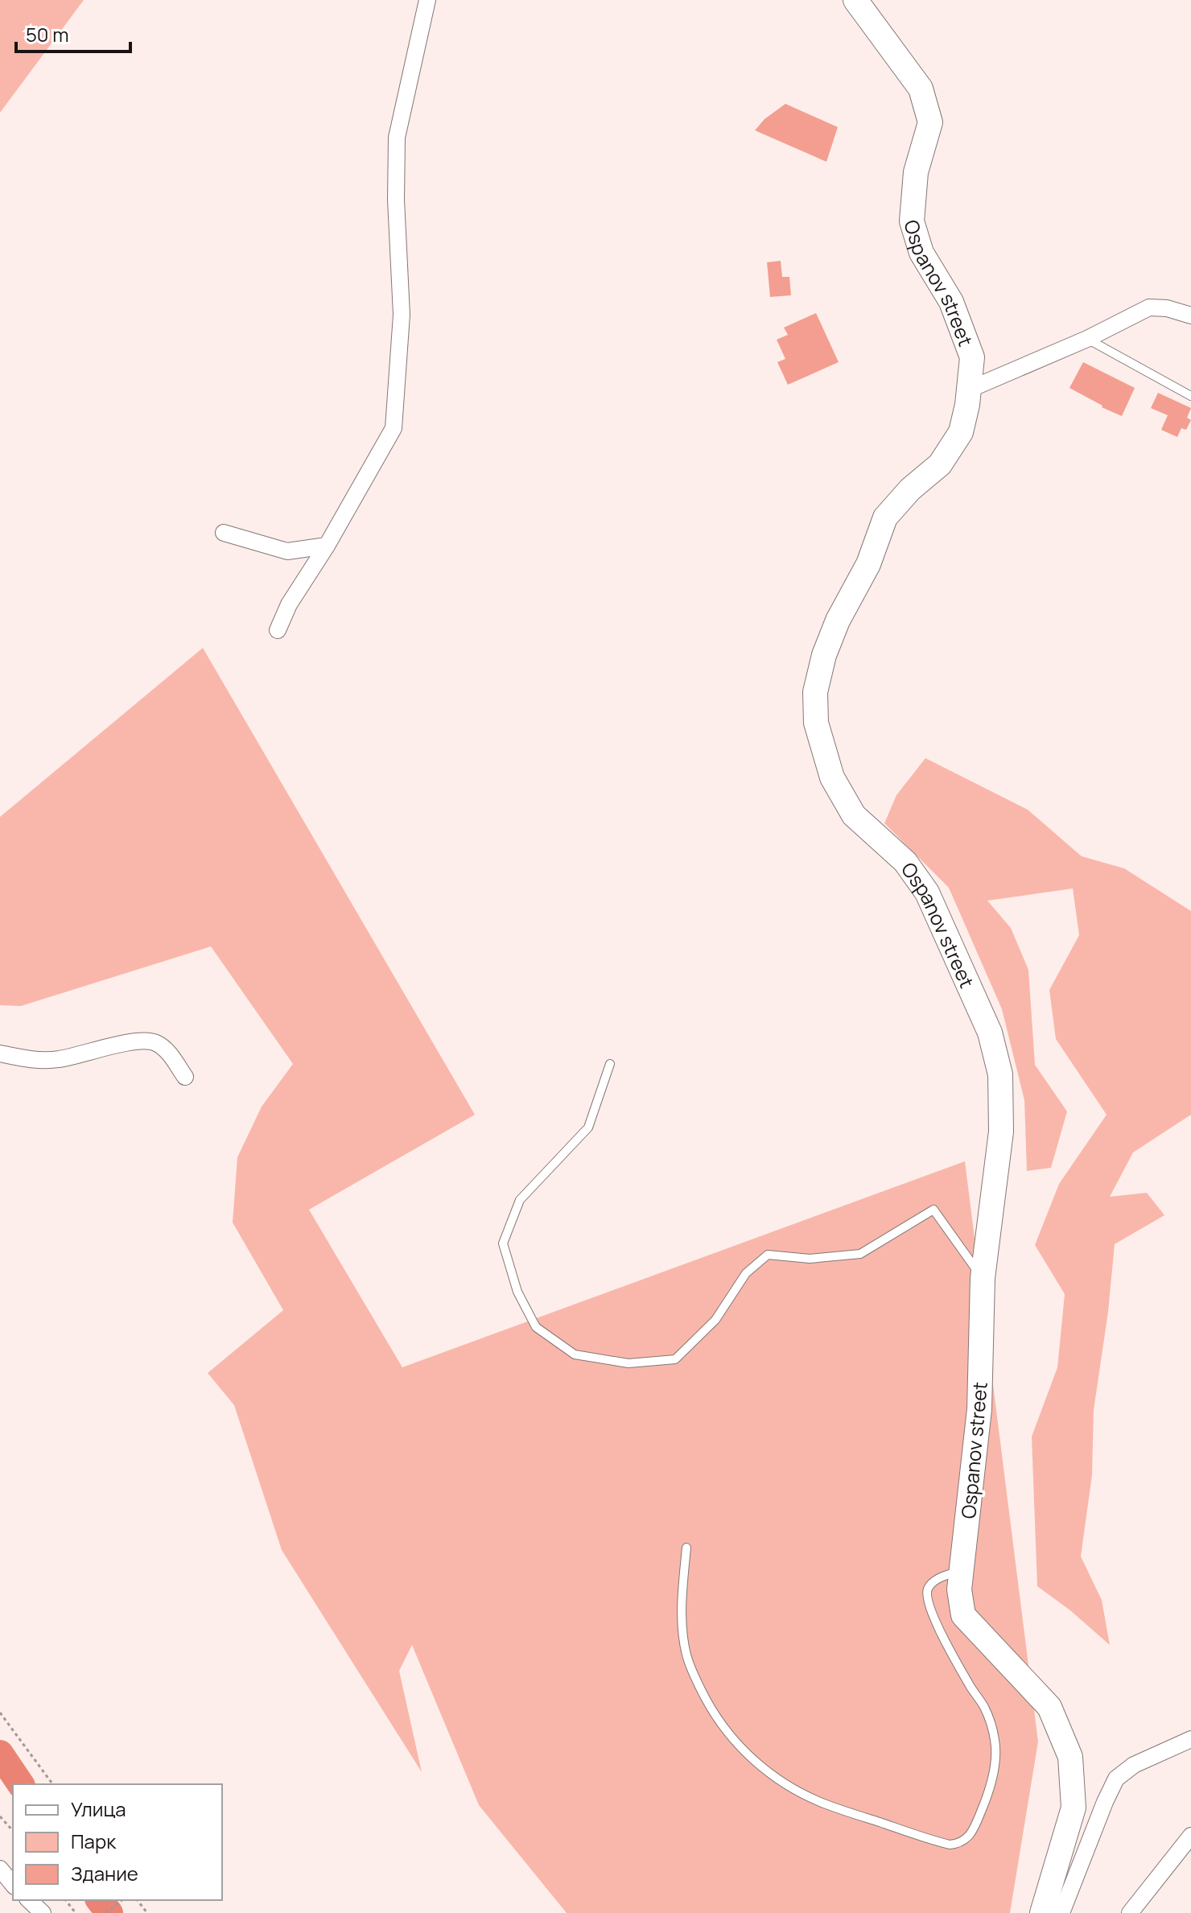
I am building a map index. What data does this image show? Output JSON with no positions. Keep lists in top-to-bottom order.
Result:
{
  "streets": {
    "street": ["Ospanov street"]
  },
  "legend": ["Улица", "Парк", "Здание"],
  "scale_bar": "50 m"
}
